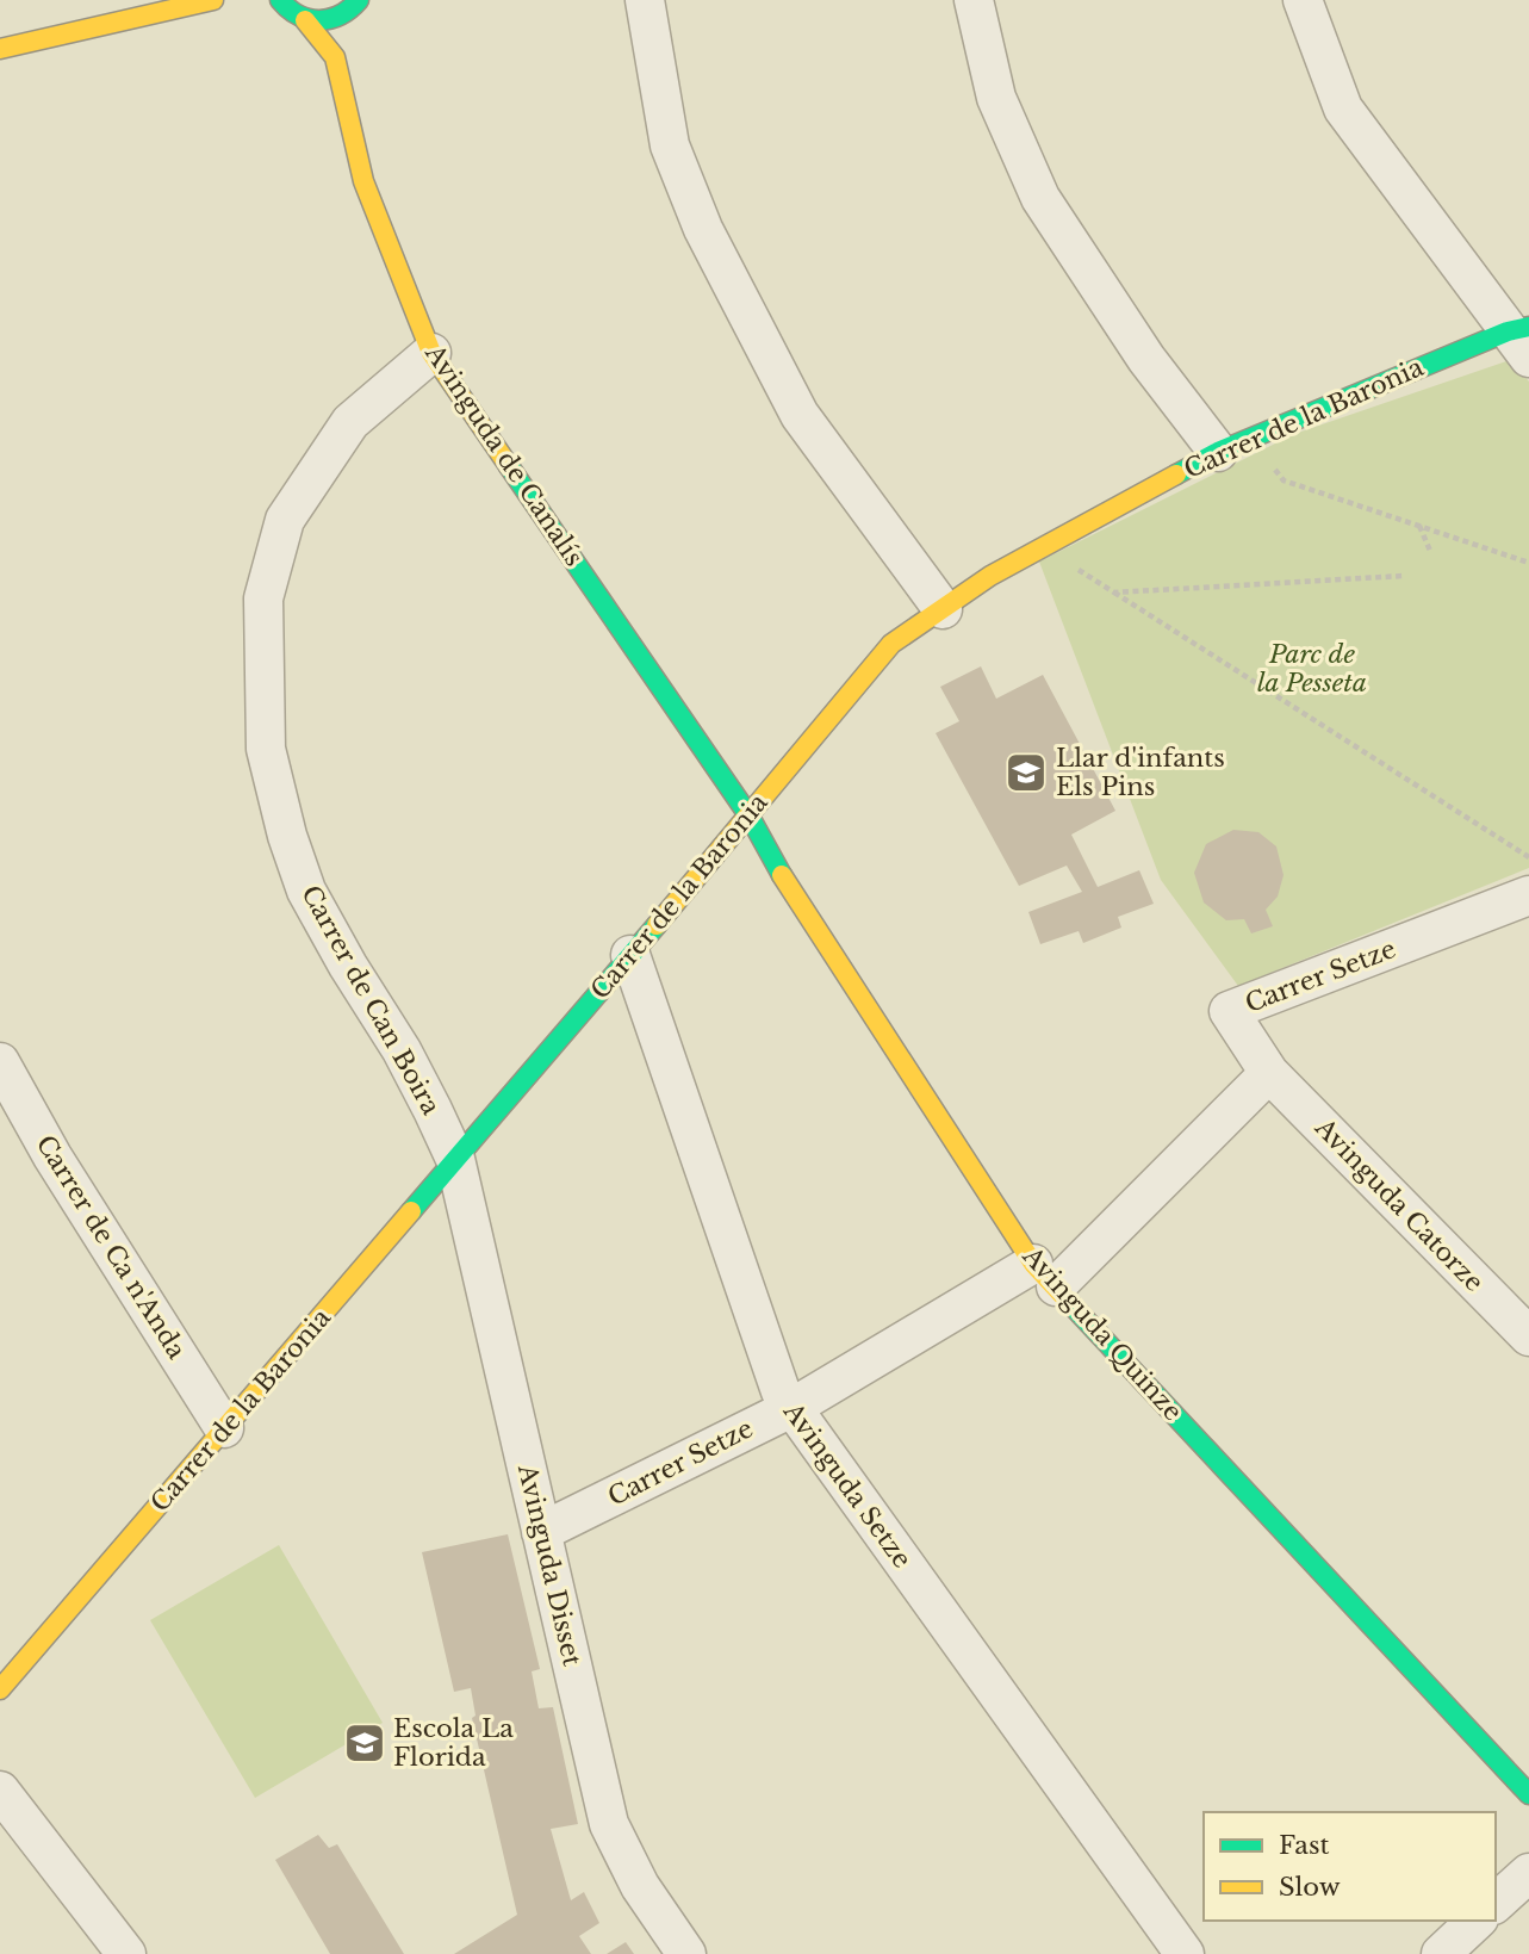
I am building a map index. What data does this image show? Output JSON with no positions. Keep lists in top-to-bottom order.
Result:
{
  "streets": {
    "street": [
      "Carrer de la Baronia",
      "Avinguda de Canalís",
      "Carrer Setze",
      "Carrer de Can Boira",
      "Avinguda Catorze",
      "Carrer de Ca n'Anda",
      "Avinguda Quinze",
      "Avinguda Setze",
      "Avinguda Disset"
    ]
  },
  "crossings": [
    ["Carrer de la Baronia", "Avinguda de Canalís"],
    ["Carrer de la Baronia", "Carrer de Can Boira"],
    ["Carrer de la Baronia", "Carrer de Ca n'Anda"],
    ["Carrer de la Baronia", "Avinguda Quinze"],
    ["Carrer de la Baronia", "Avinguda Setze"],
    ["Carrer de la Baronia", "Avinguda Disset"],
    ["Avinguda de Canalís", "Carrer de Can Boira"],
    ["Avinguda de Canalís", "Avinguda Quinze"],
    ["Carrer Setze", "Avinguda Catorze"],
    ["Carrer Setze", "Avinguda Quinze"],
    ["Carrer Setze", "Avinguda Setze"],
    ["Carrer Setze", "Avinguda Disset"],
    ["Carrer de Can Boira", "Avinguda Disset"]
  ],
  "parks": ["Parc de la Pesseta"],
  "places": {
    "school or university": ["Llar d'infants Els Pins", "Escola La Florida"]
  },
  "legend": ["Fast", "Slow"]
}
